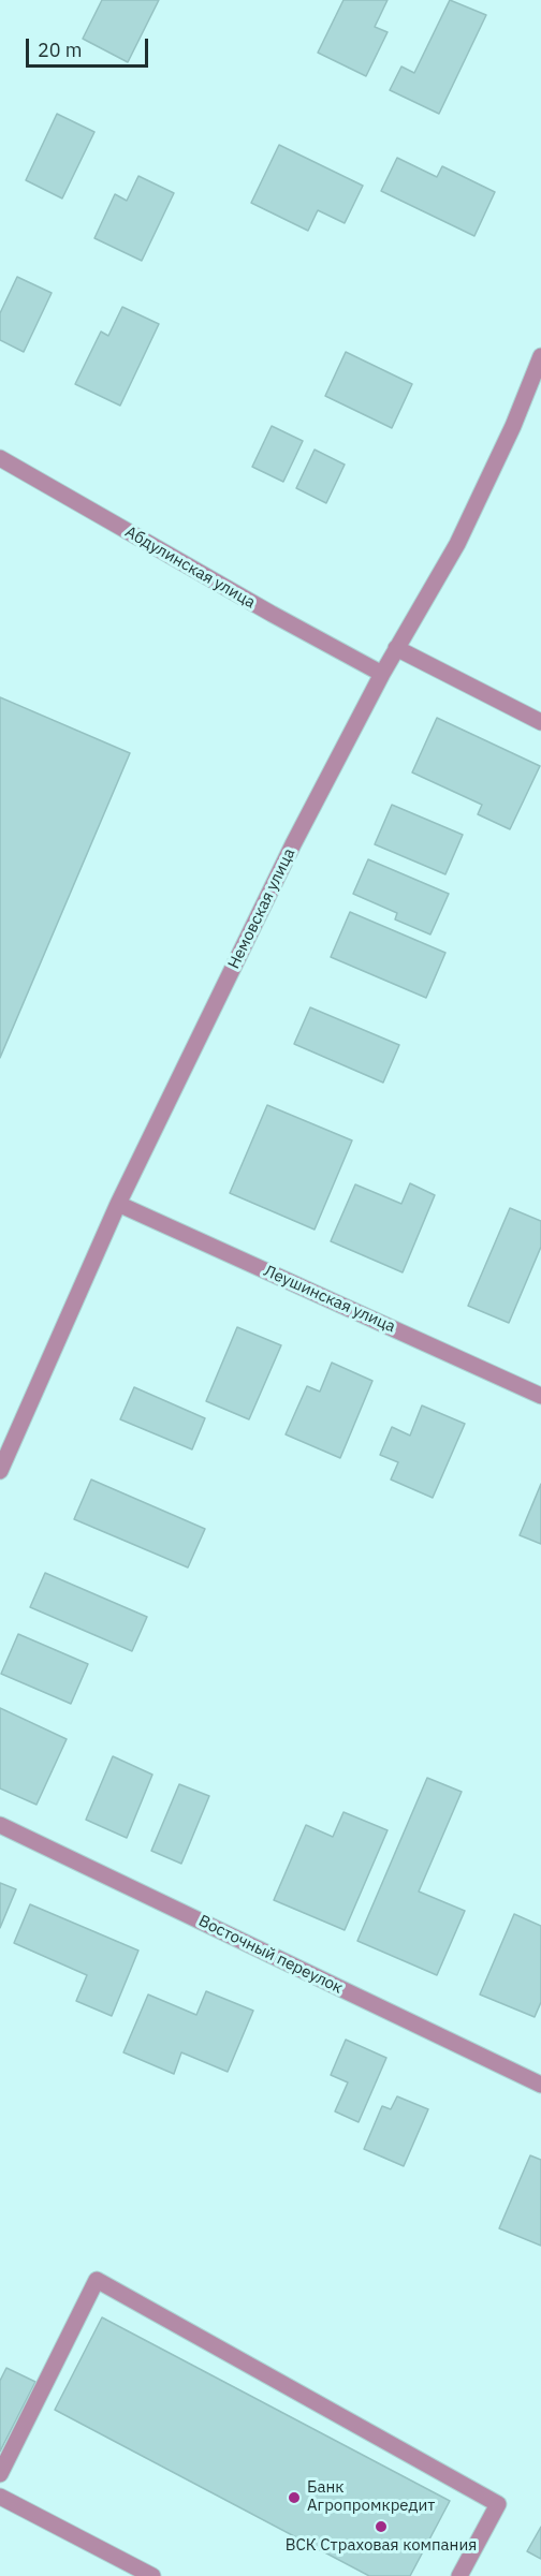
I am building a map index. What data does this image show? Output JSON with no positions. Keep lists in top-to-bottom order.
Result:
{
  "streets": {
    "street": [
      "Абдулинская улица",
      "Немовская улица",
      "Леушинская улица",
      "Восточный переулок"
    ]
  },
  "crossings": [
    ["Абдулинская улица", "Немовская улица"],
    ["Немовская улица", "Леушинская улица"]
  ],
  "places": ["Банк Агропромкредит", "ВСК Страховая компания"],
  "scale_bar": "20 m"
}
